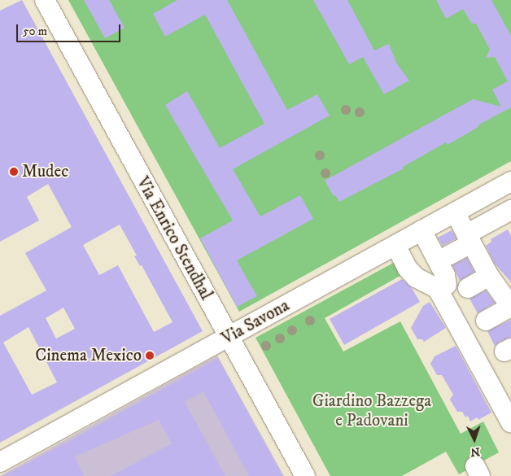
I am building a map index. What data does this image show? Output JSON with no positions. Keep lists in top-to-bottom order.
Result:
{
  "streets": {
    "street": ["Via Enrico Stendhal", "Via Savona"]
  },
  "crossings": [
    ["Via Enrico Stendhal", "Via Savona"]
  ],
  "parks": ["Giardino Bazzega e Padovani"],
  "places": ["Mudec", "Cinema Mexico"],
  "scale_bar": "50 m",
  "north": "bottom"
}
